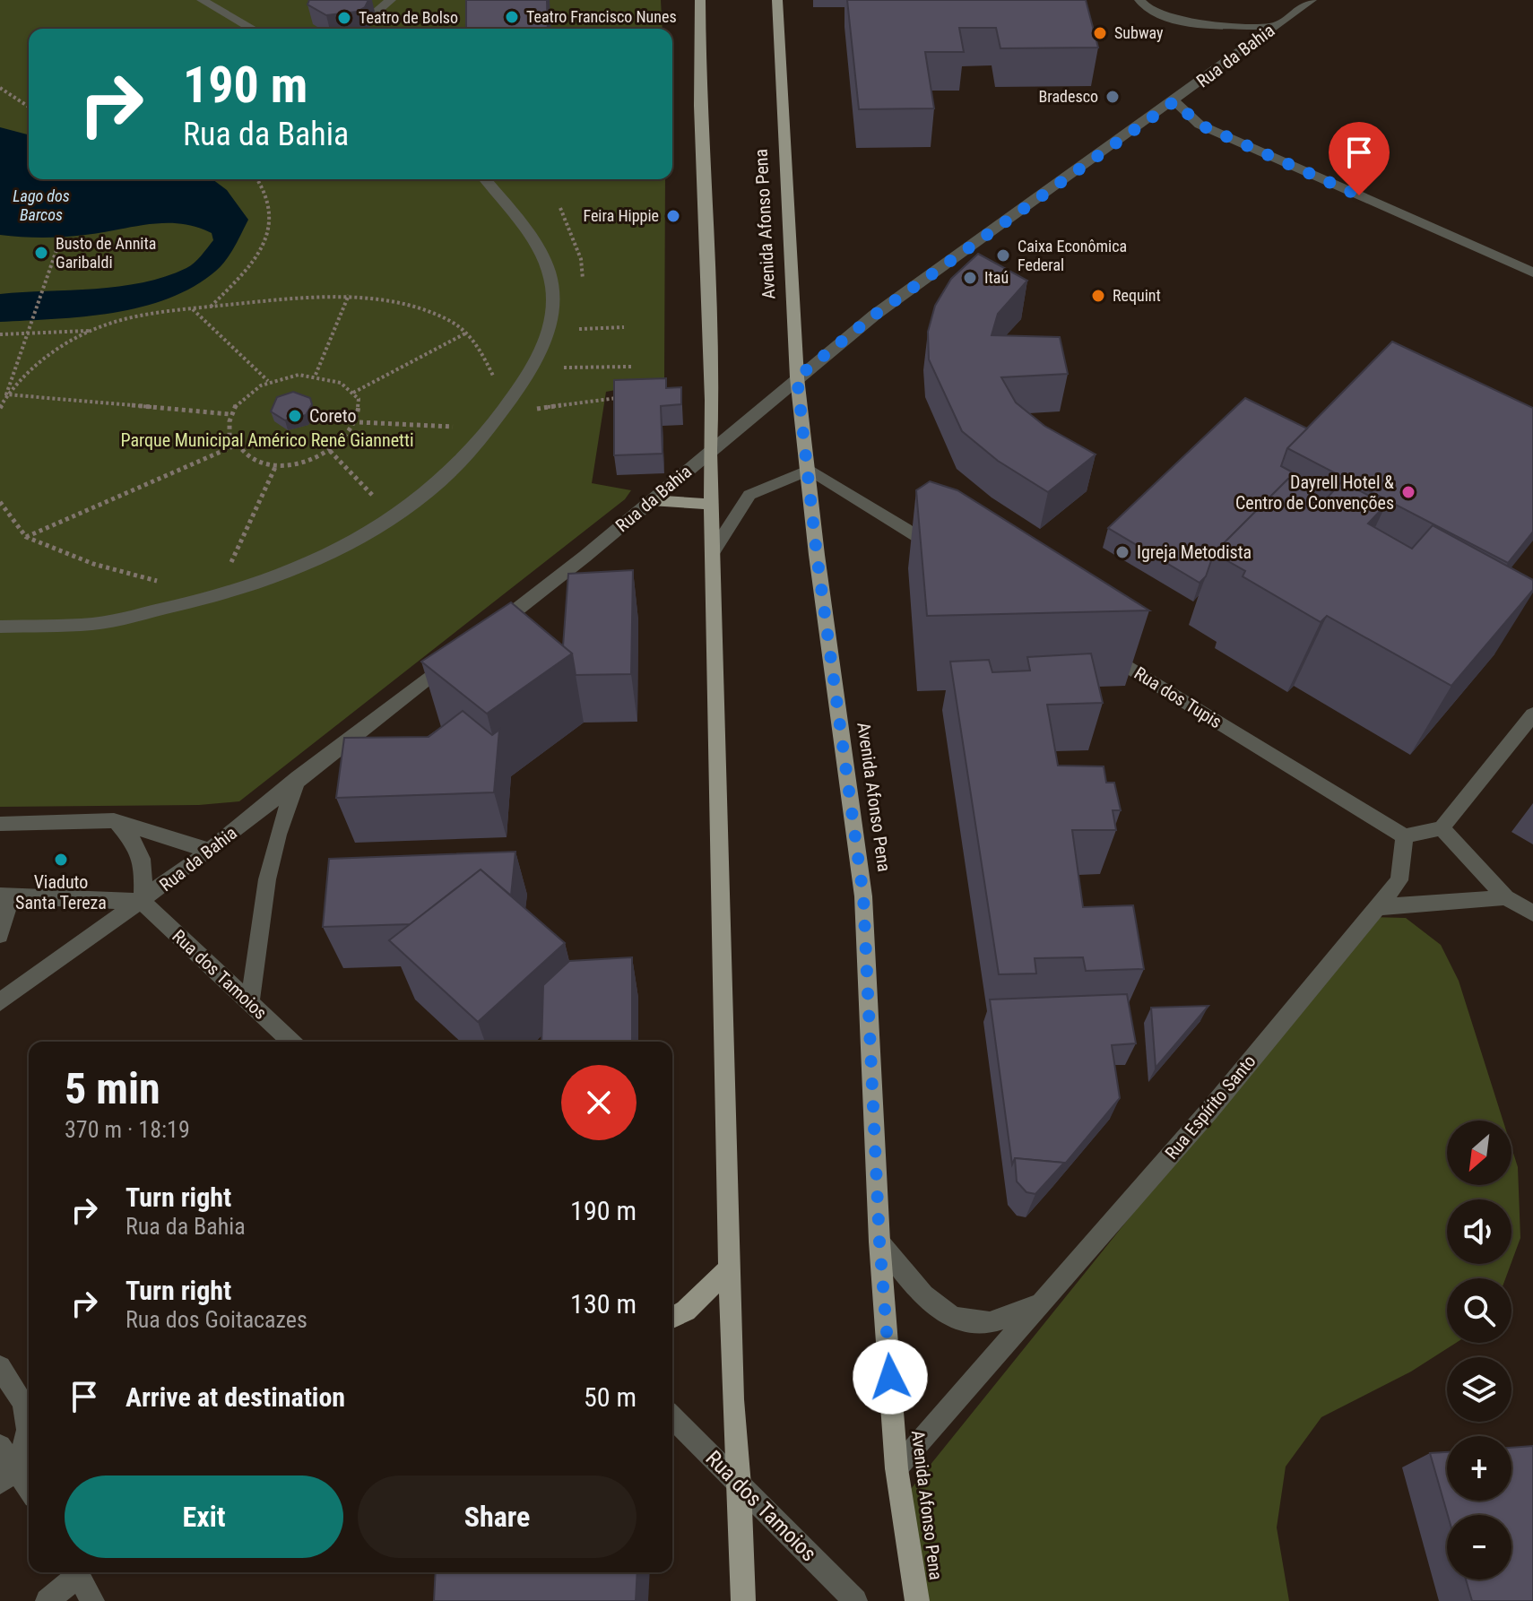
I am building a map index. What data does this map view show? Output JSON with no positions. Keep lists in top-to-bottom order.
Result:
{
  "streets": {
    "main road": ["Avenida Afonso Pena"],
    "street": [
      "Rua da Bahia",
      "Rua dos Tupis",
      "Rua dos Tamoios",
      "Rua Espírito Santo"
    ]
  },
  "crossings": [
    ["Rua da Bahia", "Avenida Afonso Pena"],
    ["Rua da Bahia", "Rua dos Tamoios"],
    ["Avenida Afonso Pena", "Rua Espírito Santo"],
    ["Rua dos Tupis", "Rua Espírito Santo"]
  ],
  "water": ["Lago dos Barcos"],
  "parks": ["Parque Municipal Américo Renê Giannetti"],
  "places": [
    "Teatro Francisco Nunes",
    "Teatro de Bolso",
    "Subway",
    "Bradesco",
    "Feira Hippie",
    "Busto de Annita Garibaldi",
    "Caixa Econômica Federal",
    "Itaú",
    "Requint",
    "Coreto",
    "Dayrell Hotel & Centro de Convenções",
    "Igreja Metodista",
    "Viaduto Santa Tereza"
  ],
  "north": "bottom left",
  "page": {
    "turn": ["190 m", "Rua da Bahia"],
    "heading": ["5 min", "370 m · 18:19"],
    "map_buttons": ["+", "−"],
    "list": [
      {
        "name": "Turn right",
        "note": "Rua da Bahia",
        "value": "190 m"
      },
      {
        "name": "Turn right",
        "note": "Rua dos Goitacazes",
        "value": "130 m"
      },
      {
        "name": "Arrive at destination",
        "value": "50 m"
      }
    ],
    "buttons": ["Exit", "Share"]
  }
}
